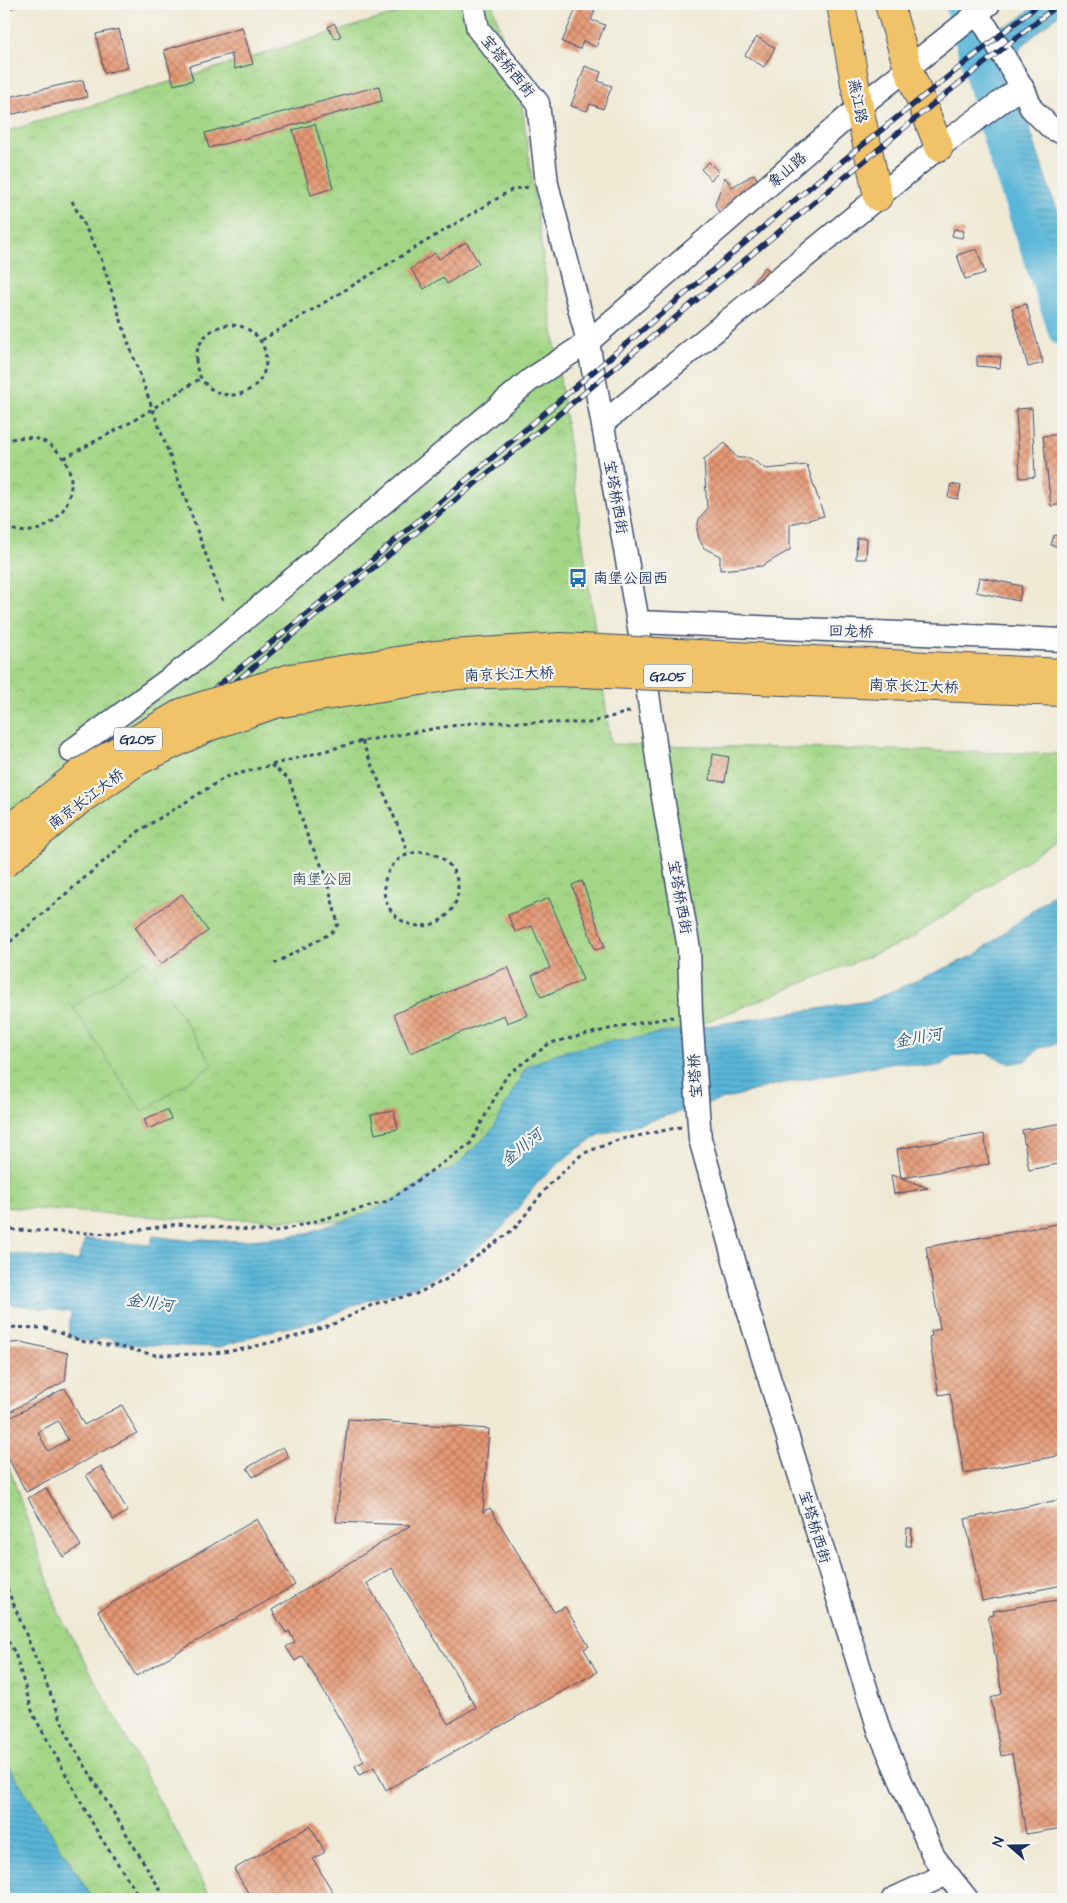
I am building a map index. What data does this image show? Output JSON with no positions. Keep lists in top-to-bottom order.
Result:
{
  "streets": {
    "main road": ["燕江路", "南京长江大桥", "G205"],
    "street": [
      "宝塔桥西街",
      "象山路",
      "回龙桥",
      "宝塔桥"
    ]
  },
  "crossings": [
    ["宝塔桥西街", "象山路"],
    ["宝塔桥西街", "回龙桥"],
    ["宝塔桥西街", "宝塔桥"],
    ["燕江路", "象山路"]
  ],
  "water": ["金川河"],
  "parks": ["南堡公园"],
  "places": {
    "bus stop": ["南堡公园西"]
  },
  "north": "left"
}
